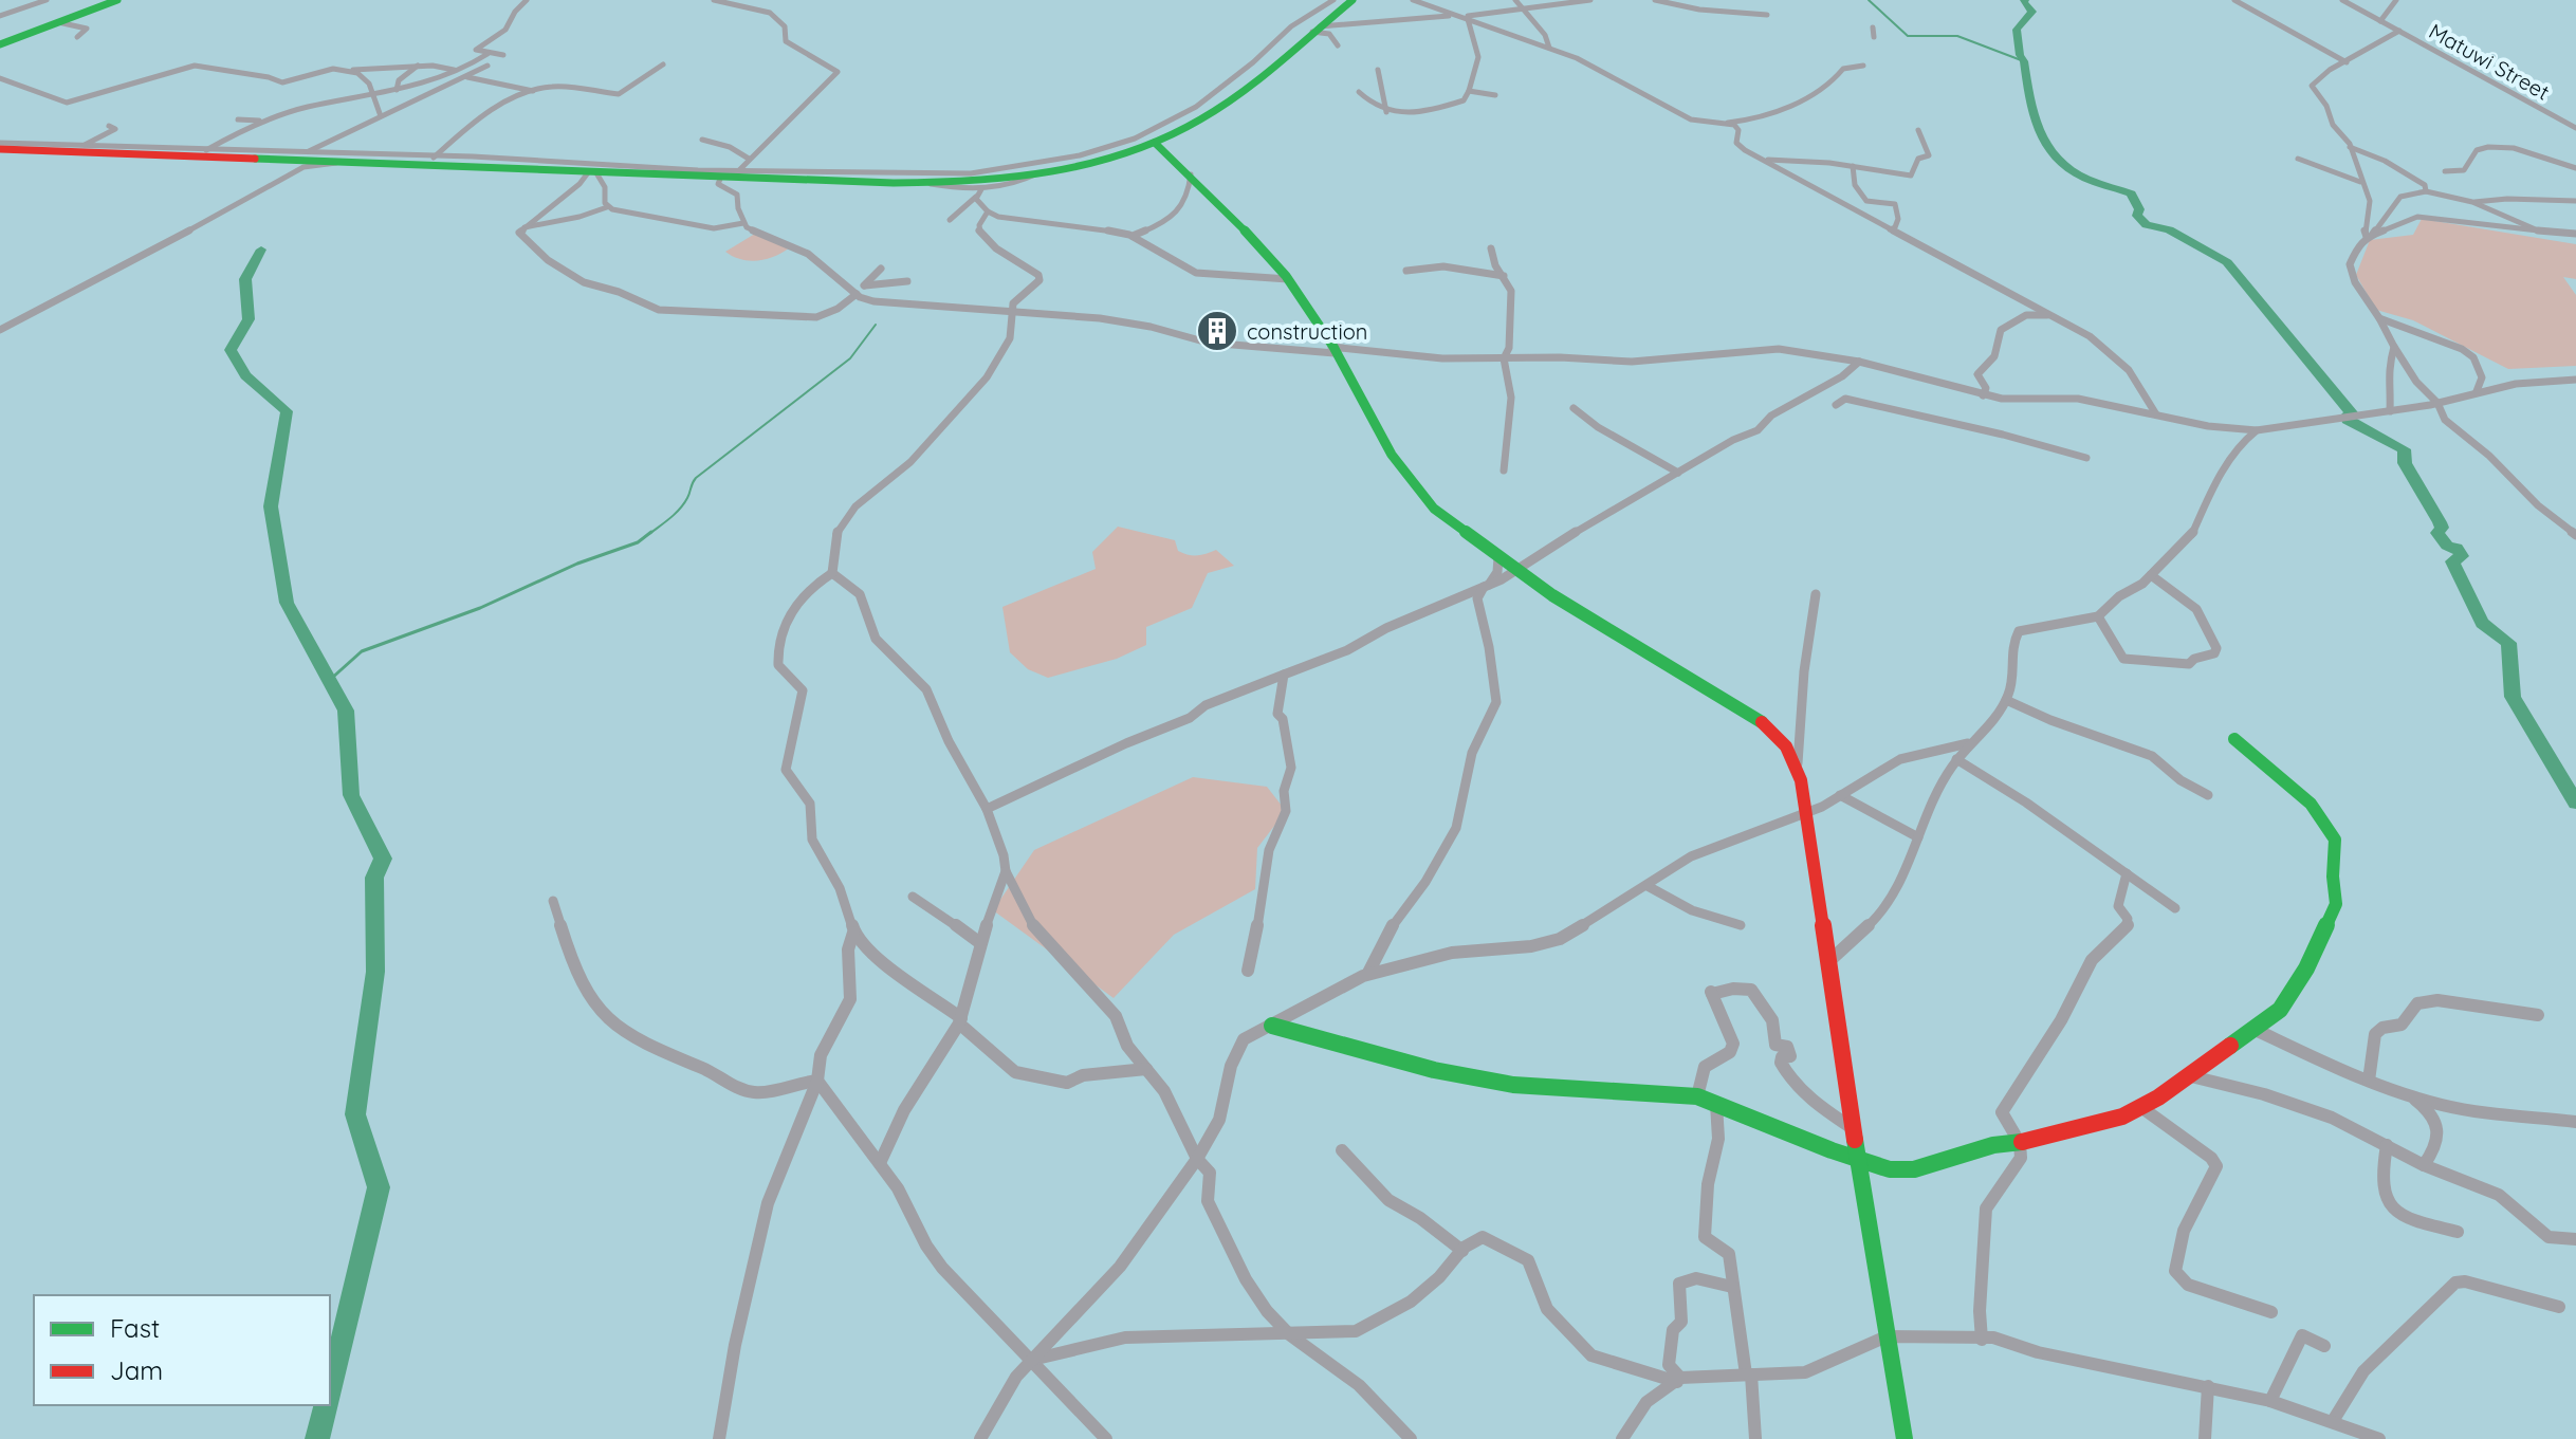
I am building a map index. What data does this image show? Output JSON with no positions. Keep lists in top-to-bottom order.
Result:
{
  "streets": {
    "street": ["Matuwi Street"]
  },
  "places": {
    "building": ["construction"]
  },
  "legend": ["Fast", "Jam"]
}
